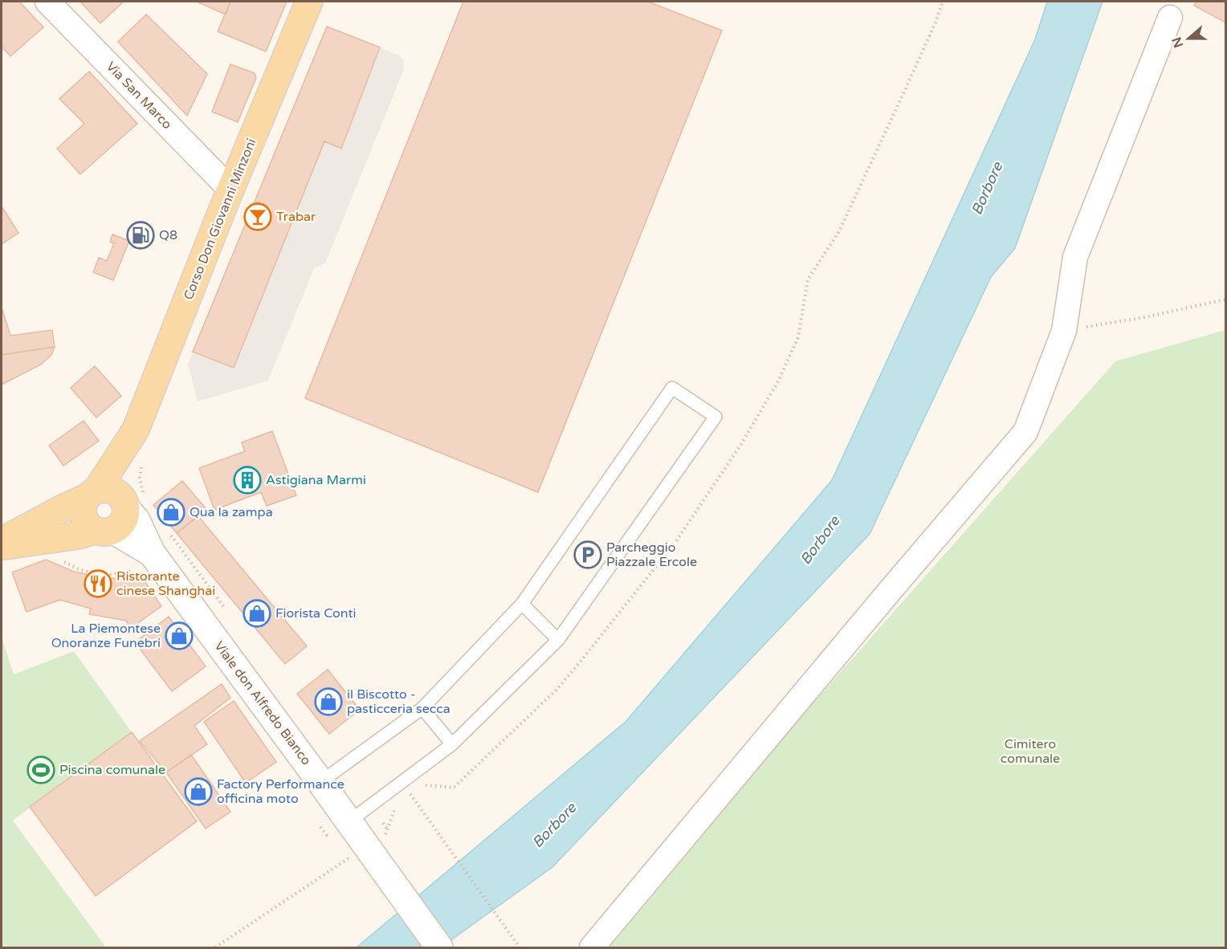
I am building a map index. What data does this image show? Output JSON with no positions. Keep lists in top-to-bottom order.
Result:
{
  "streets": {
    "main road": ["Corso Don Giovanni Minzoni"],
    "street": ["Via San Marco", "Viale don Alfredo Bianco"]
  },
  "crossings": [
    ["Via San Marco", "Corso Don Giovanni Minzoni"],
    ["Corso Don Giovanni Minzoni", "Viale don Alfredo Bianco"]
  ],
  "water": ["Borbore"],
  "parks": ["Cimitero comunale"],
  "places": {
    "bar": ["Trabar"],
    "fuel station": ["Q8"],
    "building": ["Astigiana Marmi"],
    "shop": [
      "Qua la zampa",
      "Fiorista Conti",
      "La Piemontese Onoranze Funebri",
      "il Biscotto - pasticceria secca",
      "Factory Performance officina moto"
    ],
    "parking": ["Parcheggio Piazzale Ercole"],
    "restaurant": ["Ristorante cinese Shanghai"],
    "sports": ["Piscina comunale"]
  },
  "north": "left"
}
